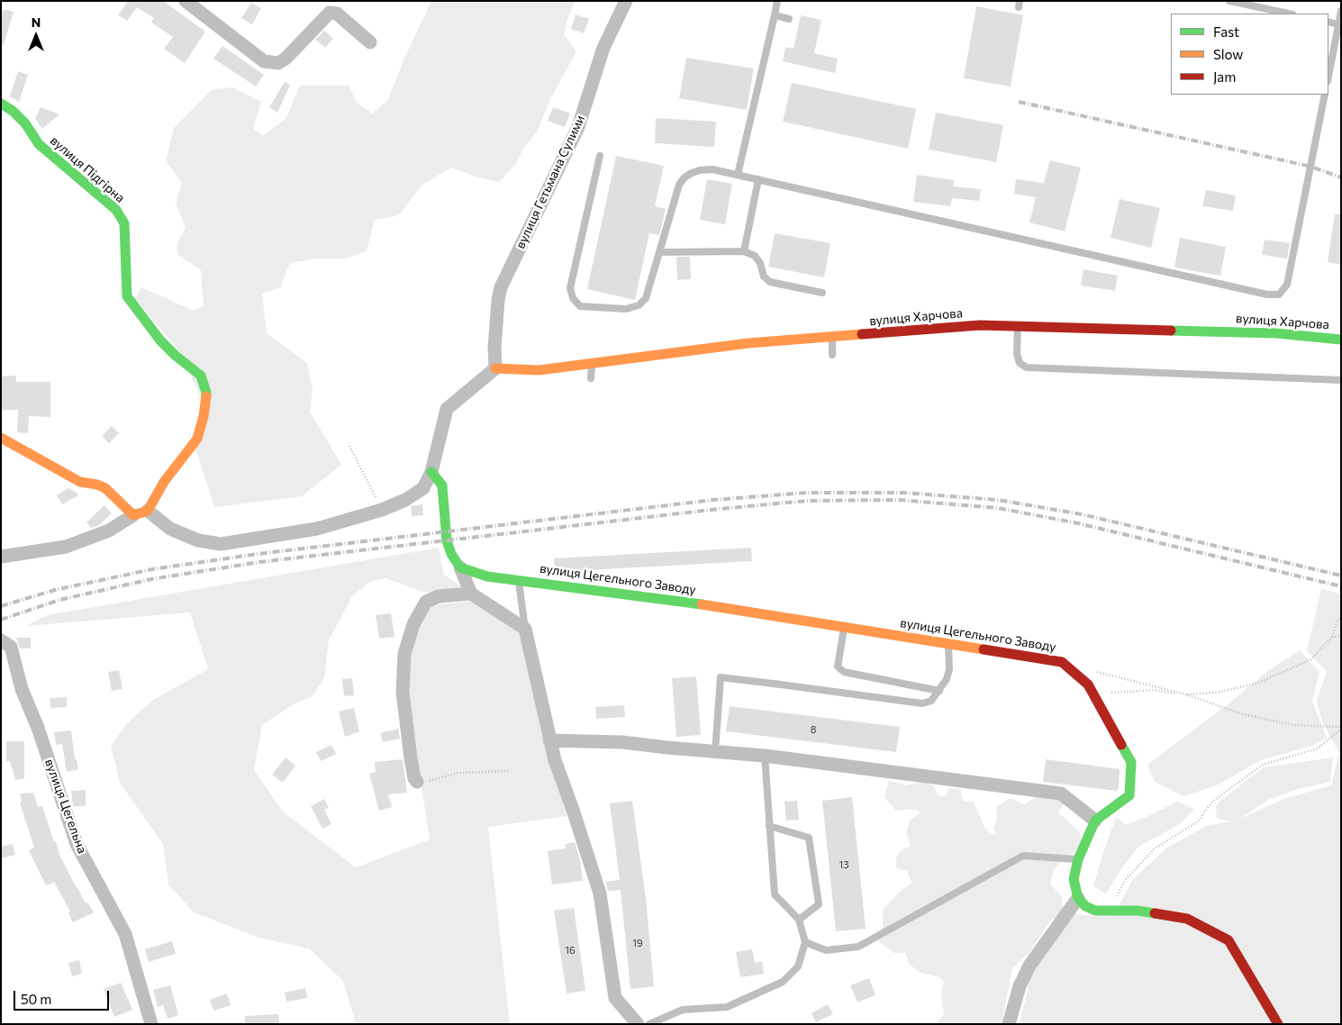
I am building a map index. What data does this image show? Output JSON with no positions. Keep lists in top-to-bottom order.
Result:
{
  "streets": {
    "street": [
      "вулиця Підгірна",
      "вулиця Гетьмана Сулими",
      "вулиця Харчова",
      "вулиця Цегельного Заводу",
      "вулиця Цегельна"
    ]
  },
  "crossings": [
    ["вулиця Гетьмана Сулими", "вулиця Харчова"]
  ],
  "house_numbers": [
    "8",
    "13",
    "19",
    "16"
  ],
  "legend": ["Fast", "Slow", "Jam"],
  "scale_bar": "50 m",
  "north": "top"
}
